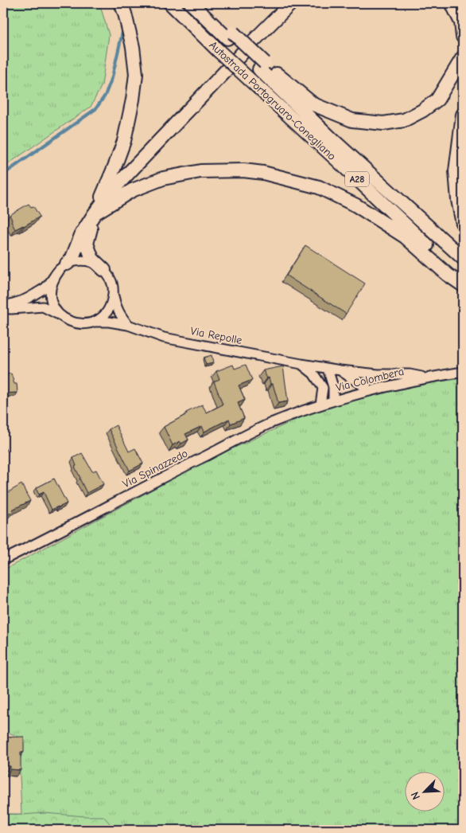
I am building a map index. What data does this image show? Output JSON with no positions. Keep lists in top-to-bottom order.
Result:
{
  "streets": {
    "highway": ["Autostrada Portogruaro-Conegliano", "A28"],
    "street": ["Via Repolle", "Via Colombera", "Via Spinazzedo"]
  },
  "crossings": [
    ["Via Repolle", "Via Colombera"],
    ["Via Colombera", "Via Spinazzedo"]
  ],
  "north": "bottom left"
}
